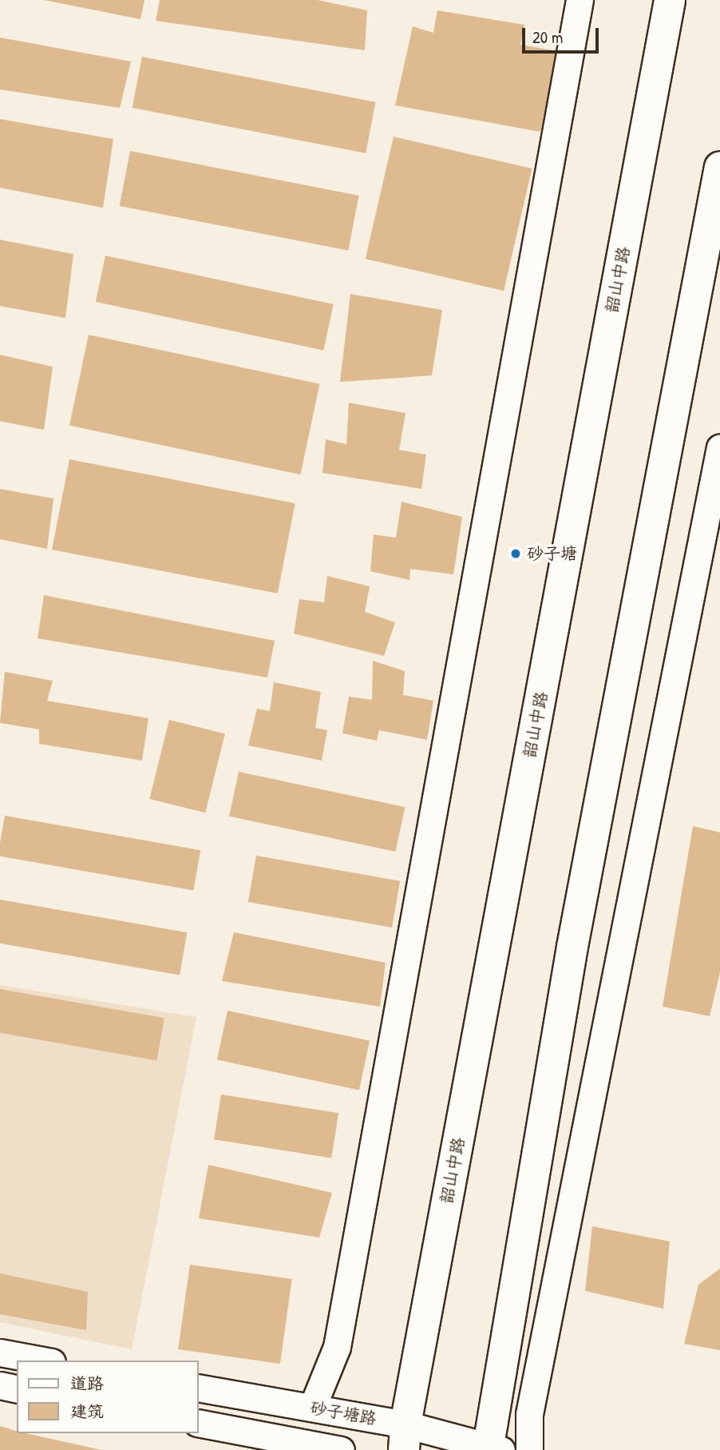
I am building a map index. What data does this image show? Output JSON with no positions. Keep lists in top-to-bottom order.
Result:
{
  "streets": {
    "main road": ["韶山中路"],
    "street": ["砂子塘路"]
  },
  "crossings": [
    ["韶山中路", "砂子塘路"]
  ],
  "places": ["砂子塘"],
  "legend": ["道路", "建筑"],
  "scale_bar": "20 m"
}
